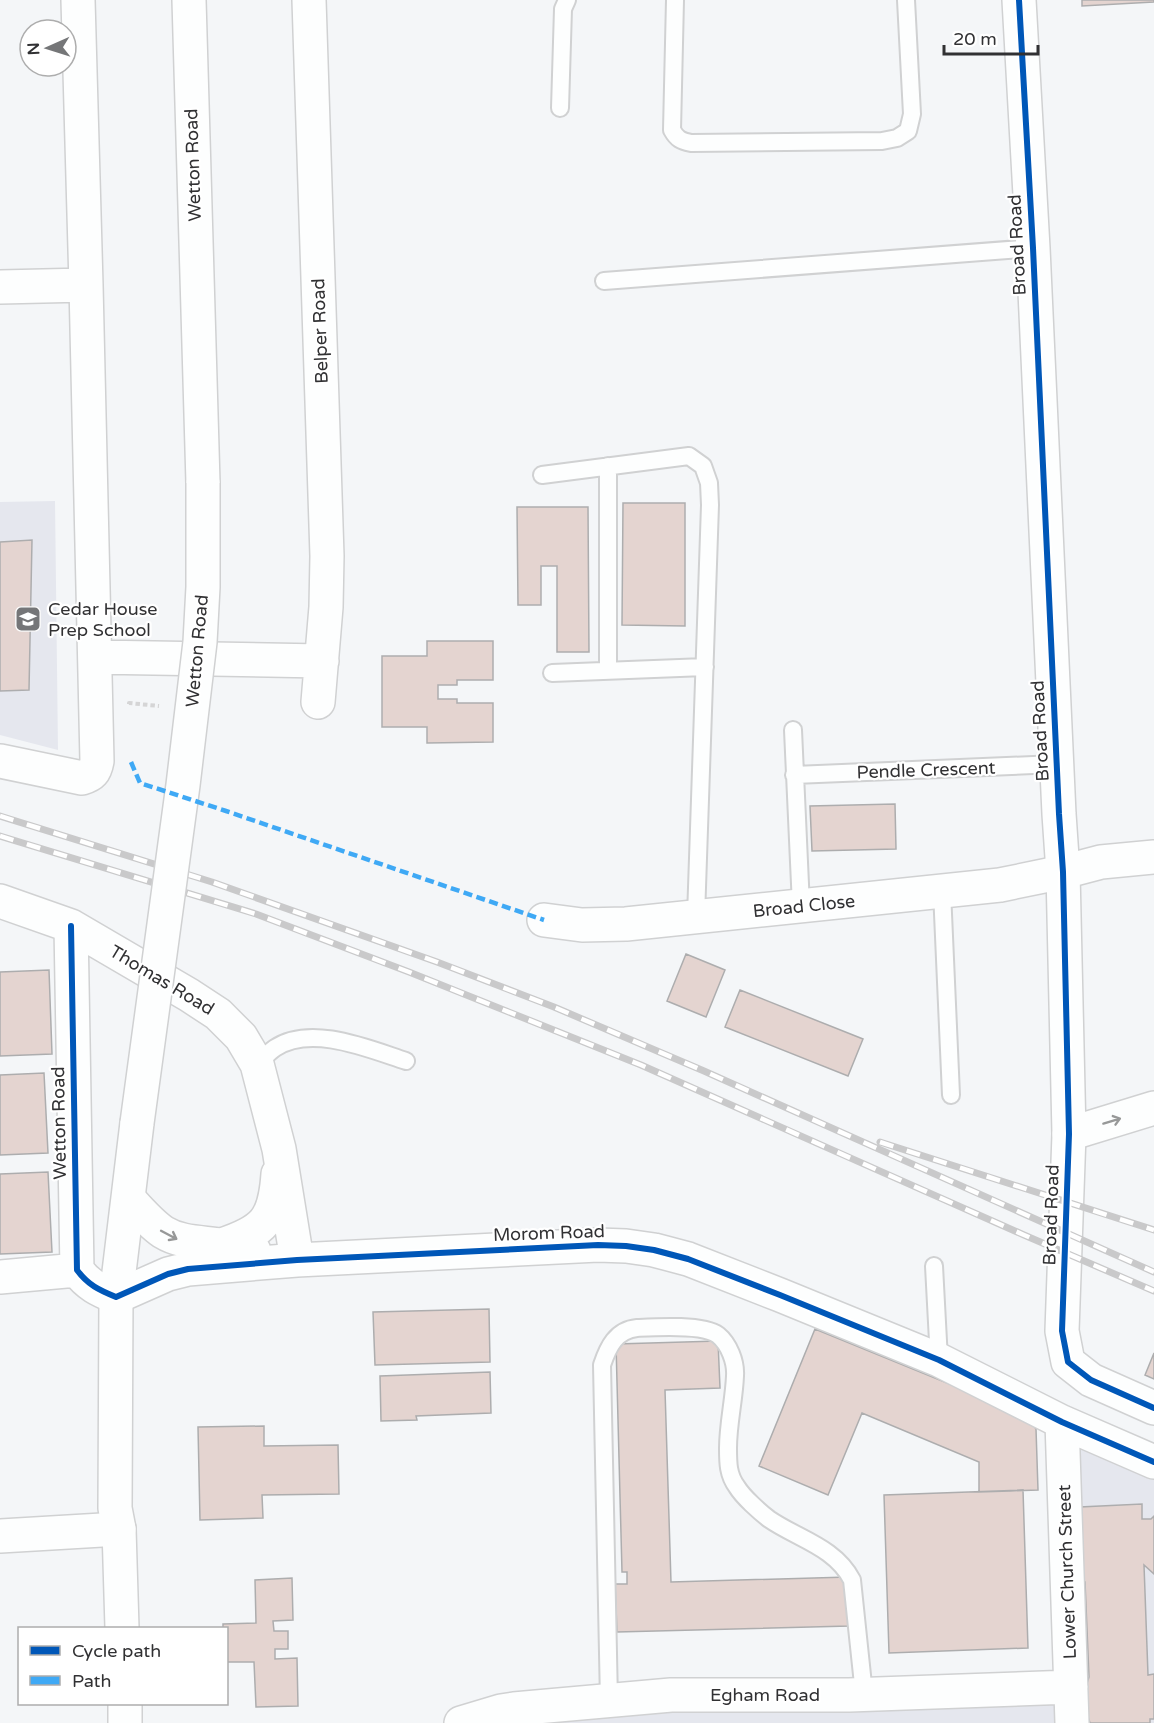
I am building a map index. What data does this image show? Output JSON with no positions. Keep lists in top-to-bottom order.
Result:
{
  "streets": {
    "street": [
      "Wetton Road",
      "Broad Road",
      "Belper Road",
      "Broad Close",
      "Thomas Road",
      "Morom Road",
      "Lower Church Street",
      "Egham Road"
    ],
    "lane": ["Pendle Crescent"]
  },
  "crossings": [
    ["Wetton Road", "Thomas Road"],
    ["Wetton Road", "Morom Road"],
    ["Broad Road", "Pendle Crescent"],
    ["Broad Road", "Broad Close"],
    ["Thomas Road", "Morom Road"],
    ["Morom Road", "Lower Church Street"],
    ["Lower Church Street", "Egham Road"]
  ],
  "places": {
    "school or university": ["Cedar House Prep School"]
  },
  "legend": ["Cycle path", "Path"],
  "scale_bar": "20 m",
  "north": "left"
}
